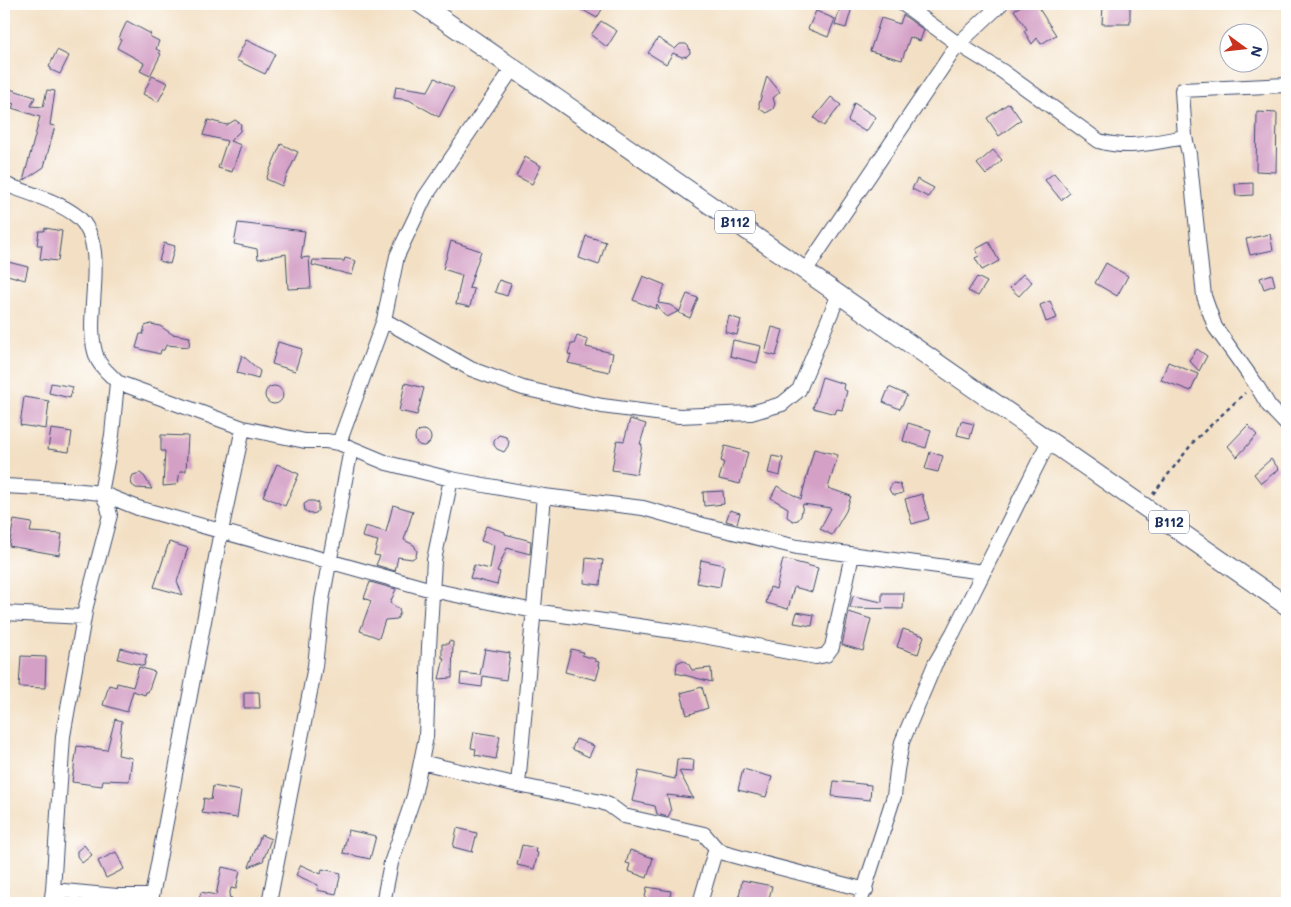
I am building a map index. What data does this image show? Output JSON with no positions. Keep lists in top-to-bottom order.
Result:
{
  "streets": {
    "main road": ["B112"]
  },
  "north": "right"
}
